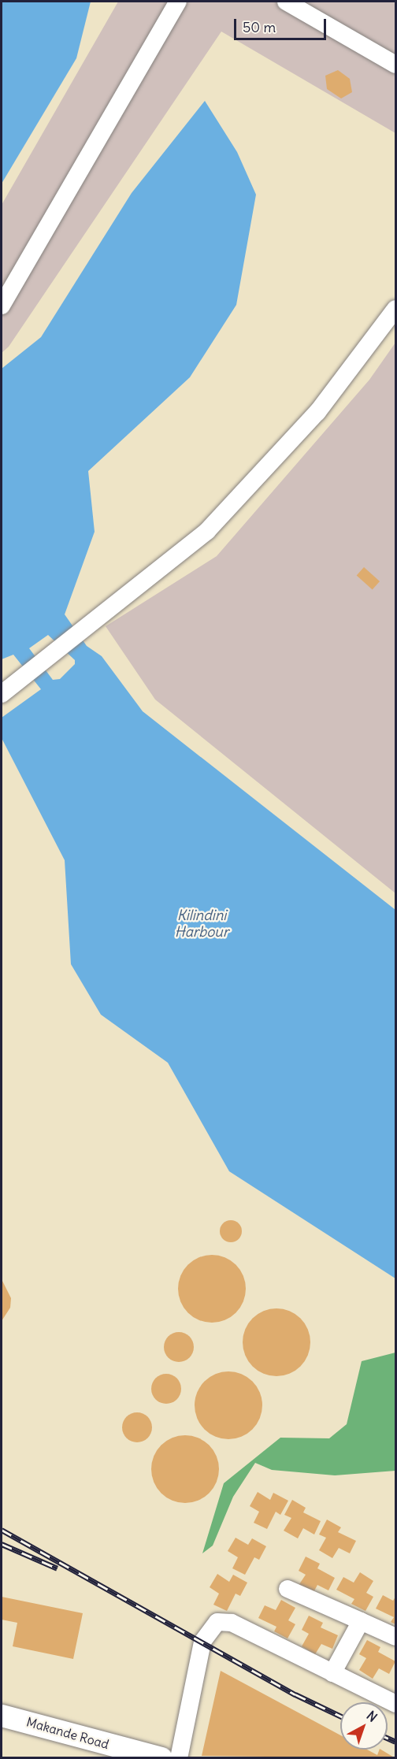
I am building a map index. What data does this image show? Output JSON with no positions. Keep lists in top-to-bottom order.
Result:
{
  "streets": {
    "main road": ["Makande Road"]
  },
  "water": ["Kilindini Harbour"],
  "scale_bar": "50 m",
  "north": "top right"
}
